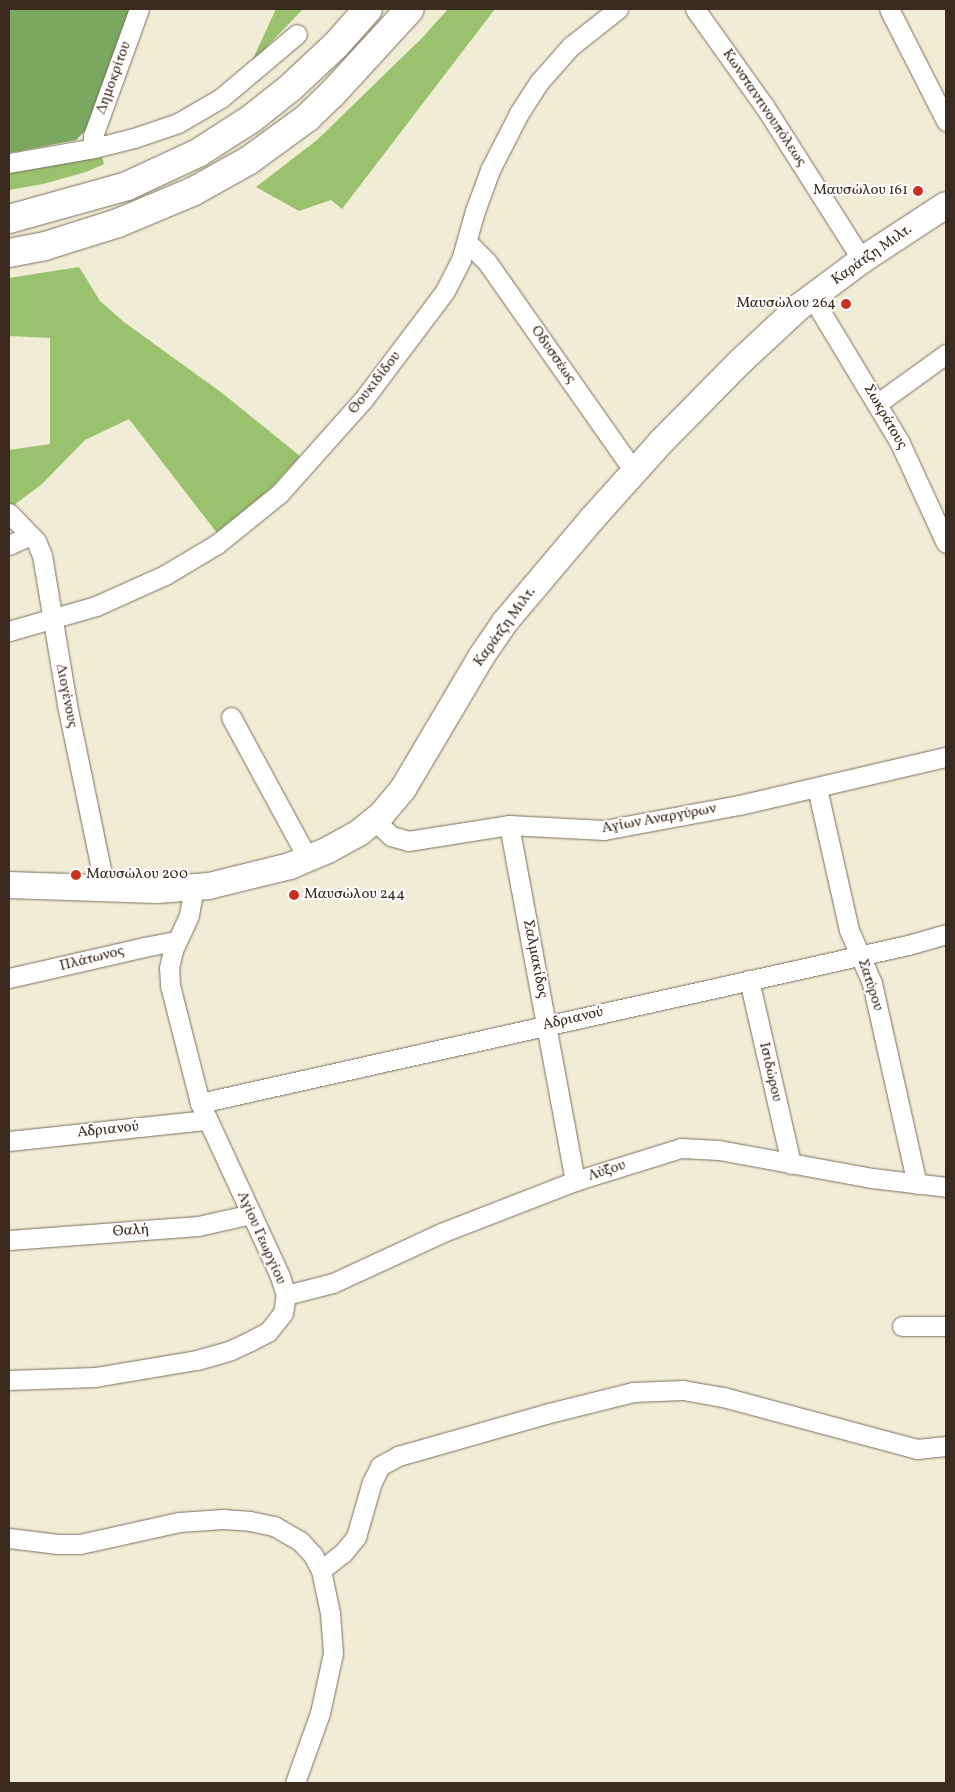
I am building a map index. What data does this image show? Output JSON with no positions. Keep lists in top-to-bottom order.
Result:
{
  "streets": {
    "street": [
      "Δημοκρίτου",
      "Κωνσταντινουπόλεως",
      "Καράτζη Μιλτ.",
      "Οδυσσέως",
      "Θουκιδίδου",
      "Σωκράτους",
      "Διογένους",
      "Αγίων Αναργύρων",
      "Πλάτωνος",
      "Σαλμακίδος",
      "Σατύρου",
      "Αδριανού",
      "Ισιδώρου",
      "Λύξου",
      "Θαλή",
      "Αγίου Γεωργίου"
    ]
  },
  "crossings": [
    ["Κωνσταντινουπόλεως", "Καράτζη Μιλτ."],
    ["Καράτζη Μιλτ.", "Οδυσσέως"],
    ["Καράτζη Μιλτ.", "Σωκράτους"],
    ["Καράτζη Μιλτ.", "Διογένους"],
    ["Καράτζη Μιλτ.", "Αγίων Αναργύρων"],
    ["Καράτζη Μιλτ.", "Αγίου Γεωργίου"],
    ["Οδυσσέως", "Θουκιδίδου"],
    ["Θουκιδίδου", "Διογένους"],
    ["Αγίων Αναργύρων", "Σαλμακίδος"],
    ["Αγίων Αναργύρων", "Σατύρου"],
    ["Πλάτωνος", "Αγίου Γεωργίου"],
    ["Σαλμακίδος", "Αδριανού"],
    ["Σαλμακίδος", "Λύξου"],
    ["Σατύρου", "Αδριανού"],
    ["Σατύρου", "Λύξου"],
    ["Αδριανού", "Ισιδώρου"],
    ["Αδριανού", "Αγίου Γεωργίου"],
    ["Ισιδώρου", "Λύξου"],
    ["Λύξου", "Αγίου Γεωργίου"],
    ["Θαλή", "Αγίου Γεωργίου"]
  ],
  "places": [
    "Μαυσώλου 161",
    "Μαυσώλου 264",
    "Μαυσώλου 200",
    "Μαυσώλου 244"
  ]
}
